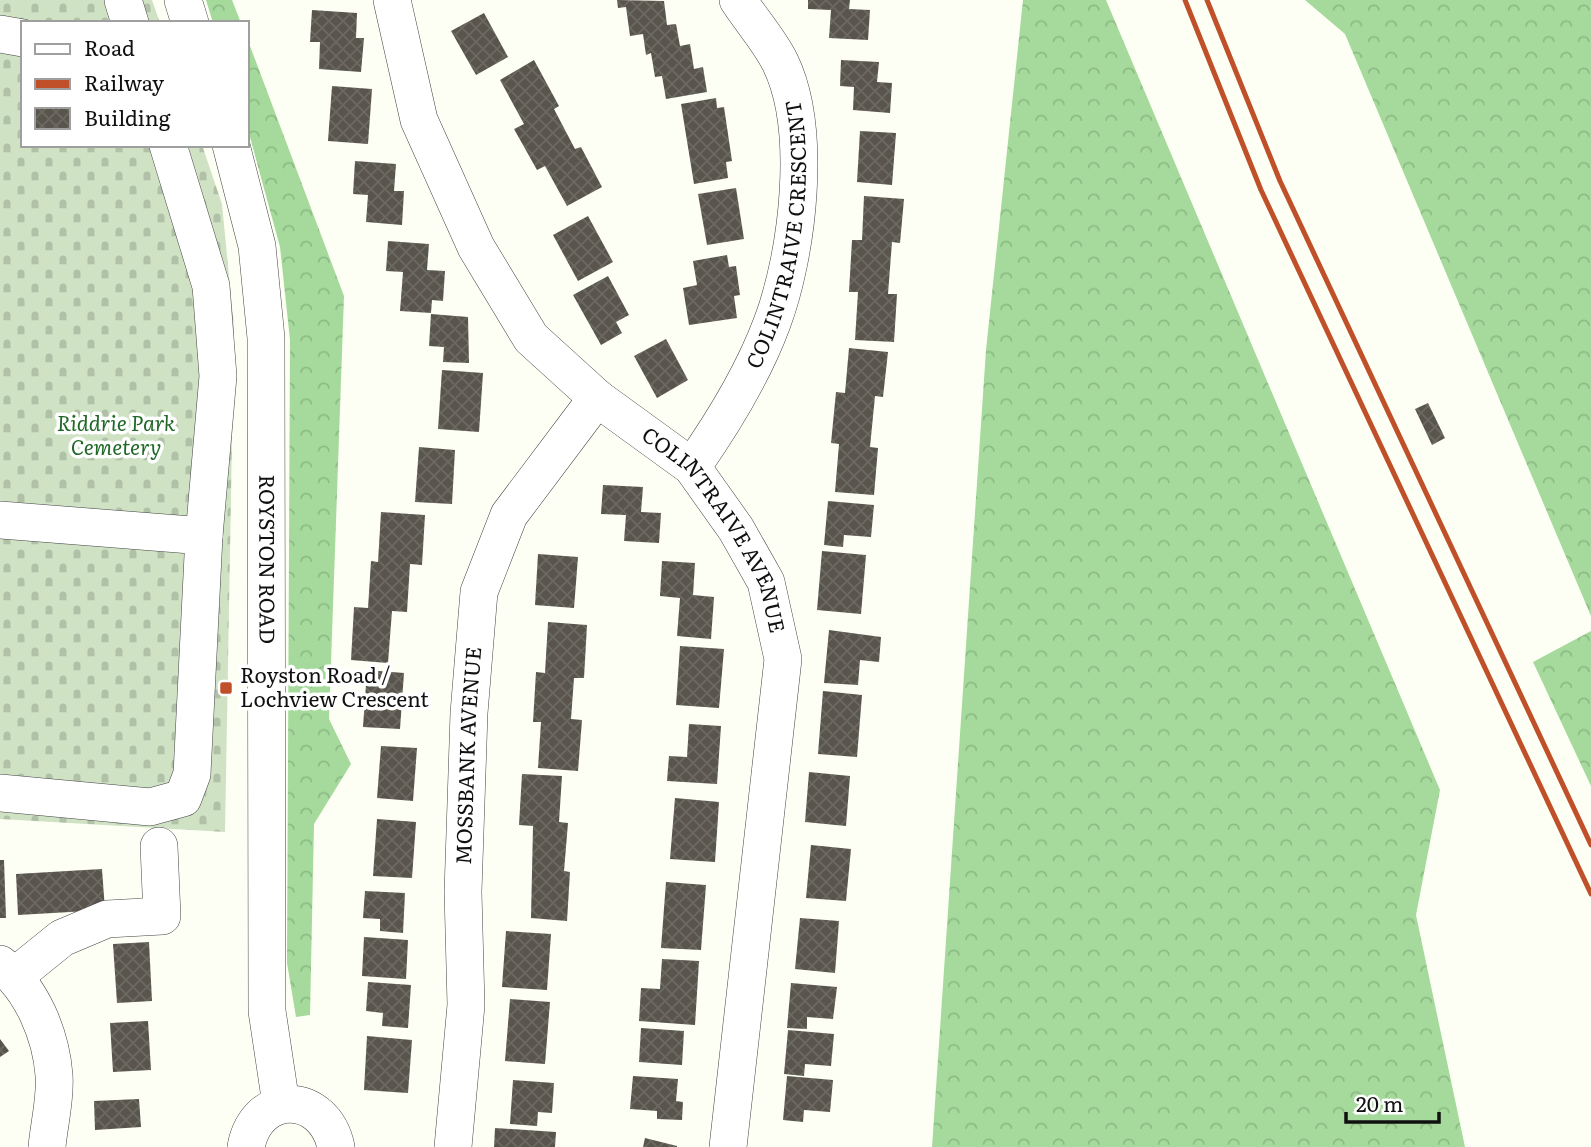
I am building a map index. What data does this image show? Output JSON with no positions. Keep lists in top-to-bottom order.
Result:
{
  "streets": {
    "street": [
      "COLINTRAIVE CRESCENT",
      "COLINTRAIVE AVENUE",
      "ROYSTON ROAD",
      "MOSSBANK AVENUE"
    ]
  },
  "crossings": [
    ["COLINTRAIVE CRESCENT", "COLINTRAIVE AVENUE"],
    ["COLINTRAIVE AVENUE", "MOSSBANK AVENUE"]
  ],
  "parks": ["Riddrie Park Cemetery"],
  "places": {
    "transit": ["Royston Road / Lochview Crescent"]
  },
  "legend": ["Road", "Railway", "Building"],
  "scale_bar": "20 m"
}
